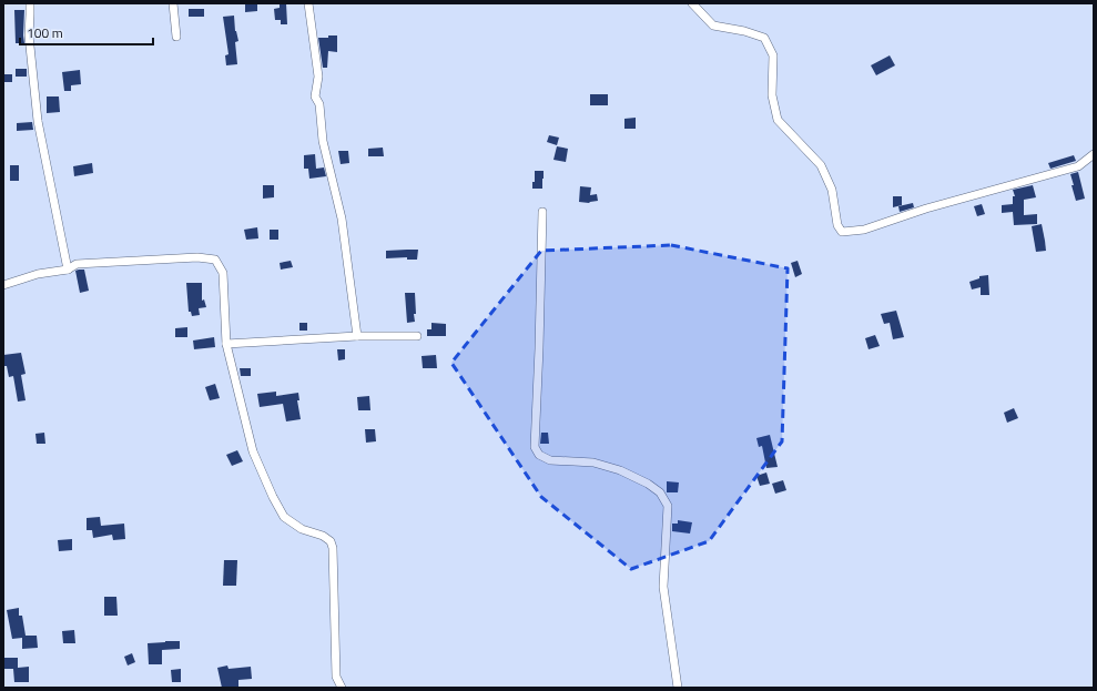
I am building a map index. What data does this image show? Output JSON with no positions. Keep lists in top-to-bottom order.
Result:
{
  "scale_bar": "100 m"
}
